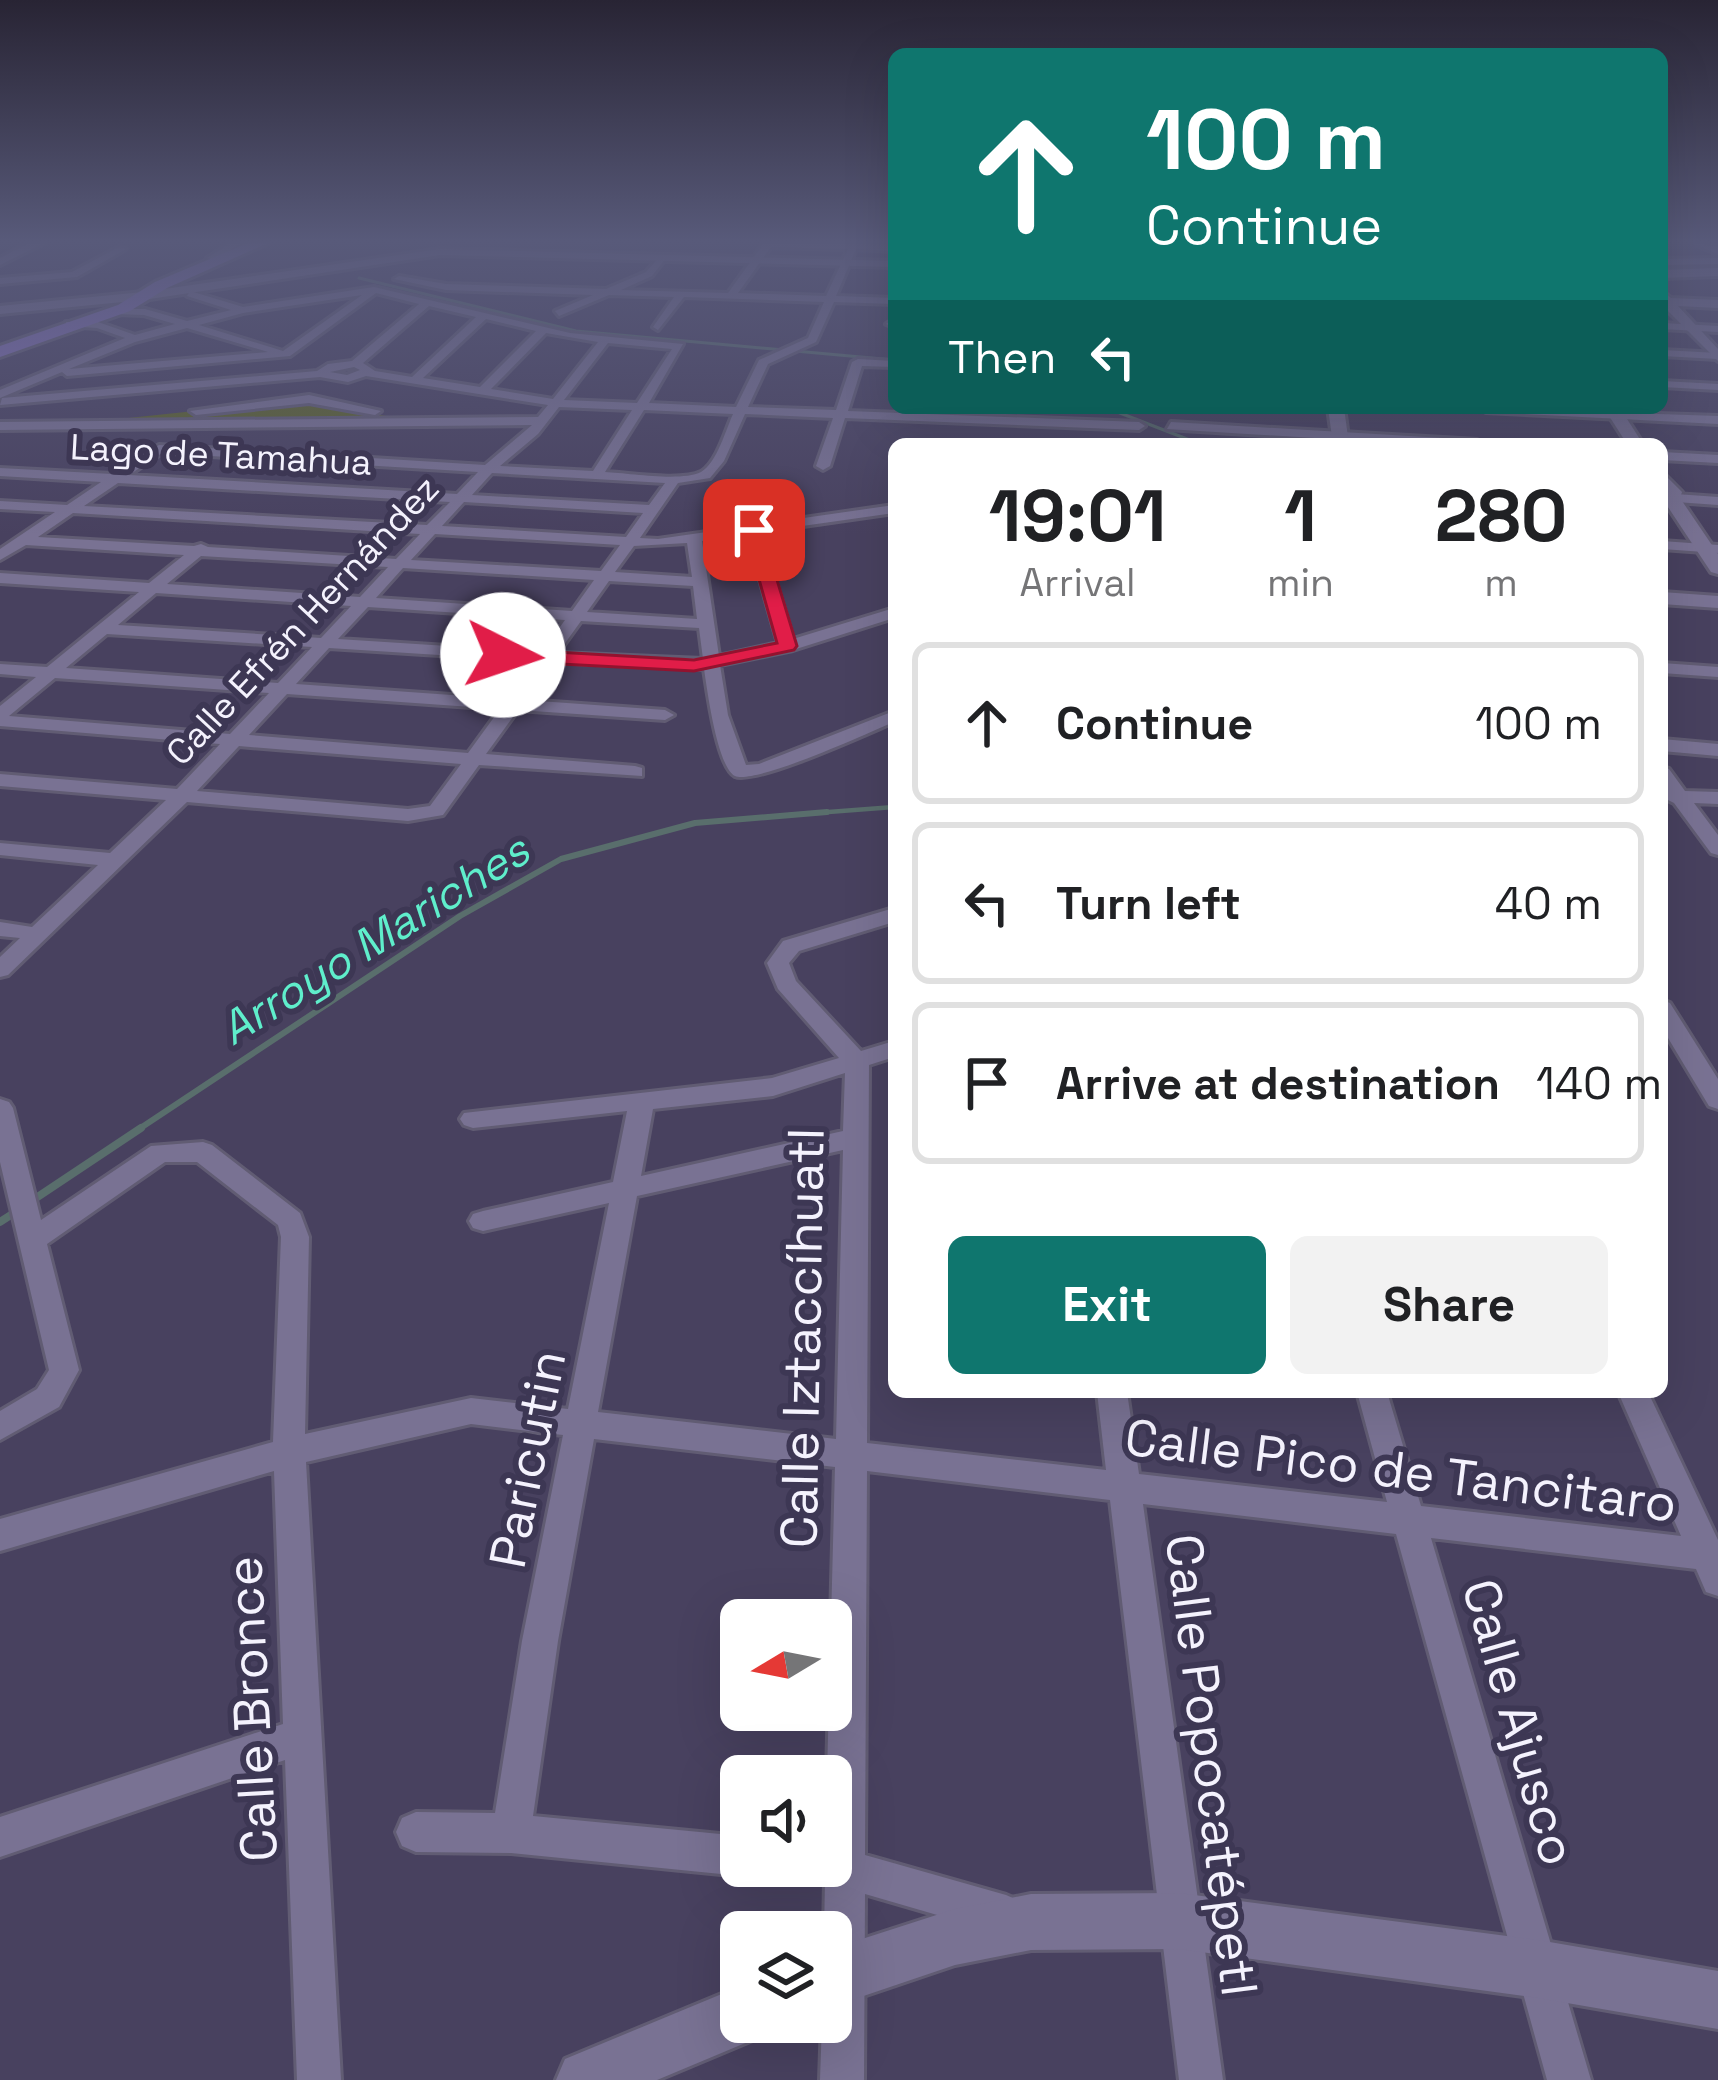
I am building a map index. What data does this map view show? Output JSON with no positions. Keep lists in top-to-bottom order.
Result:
{
  "streets": {
    "street": [
      "Lago de Tamahua",
      "Calle Efrén Hernández",
      "Calle Iztaccíhuatl",
      "Paricutin",
      "Calle Pico de Tancitaro",
      "Calle Bronce",
      "Calle Ajusco",
      "Calle Popocatépetl"
    ]
  },
  "crossings": [
    ["Lago de Tamahua", "Calle Efrén Hernández"],
    ["Calle Iztaccíhuatl", "Calle Pico de Tancitaro"],
    ["Paricutin", "Calle Pico de Tancitaro"],
    ["Calle Pico de Tancitaro", "Calle Bronce"],
    ["Calle Pico de Tancitaro", "Calle Ajusco"],
    ["Calle Pico de Tancitaro", "Calle Popocatépetl"]
  ],
  "water": ["Arroyo Mariches"],
  "north": "left",
  "page": {
    "turn": ["100 m", "Continue"],
    "then": "Then",
    "eta": [
      "19:01",
      "Arrival",
      "1",
      "min",
      "280",
      "m"
    ],
    "list": [
      {
        "name": "Continue",
        "value": "100 m"
      },
      {
        "name": "Turn left",
        "value": "40 m"
      },
      {
        "name": "Arrive at destination",
        "value": "140 m"
      }
    ],
    "buttons": ["Exit", "Share"]
  }
}
